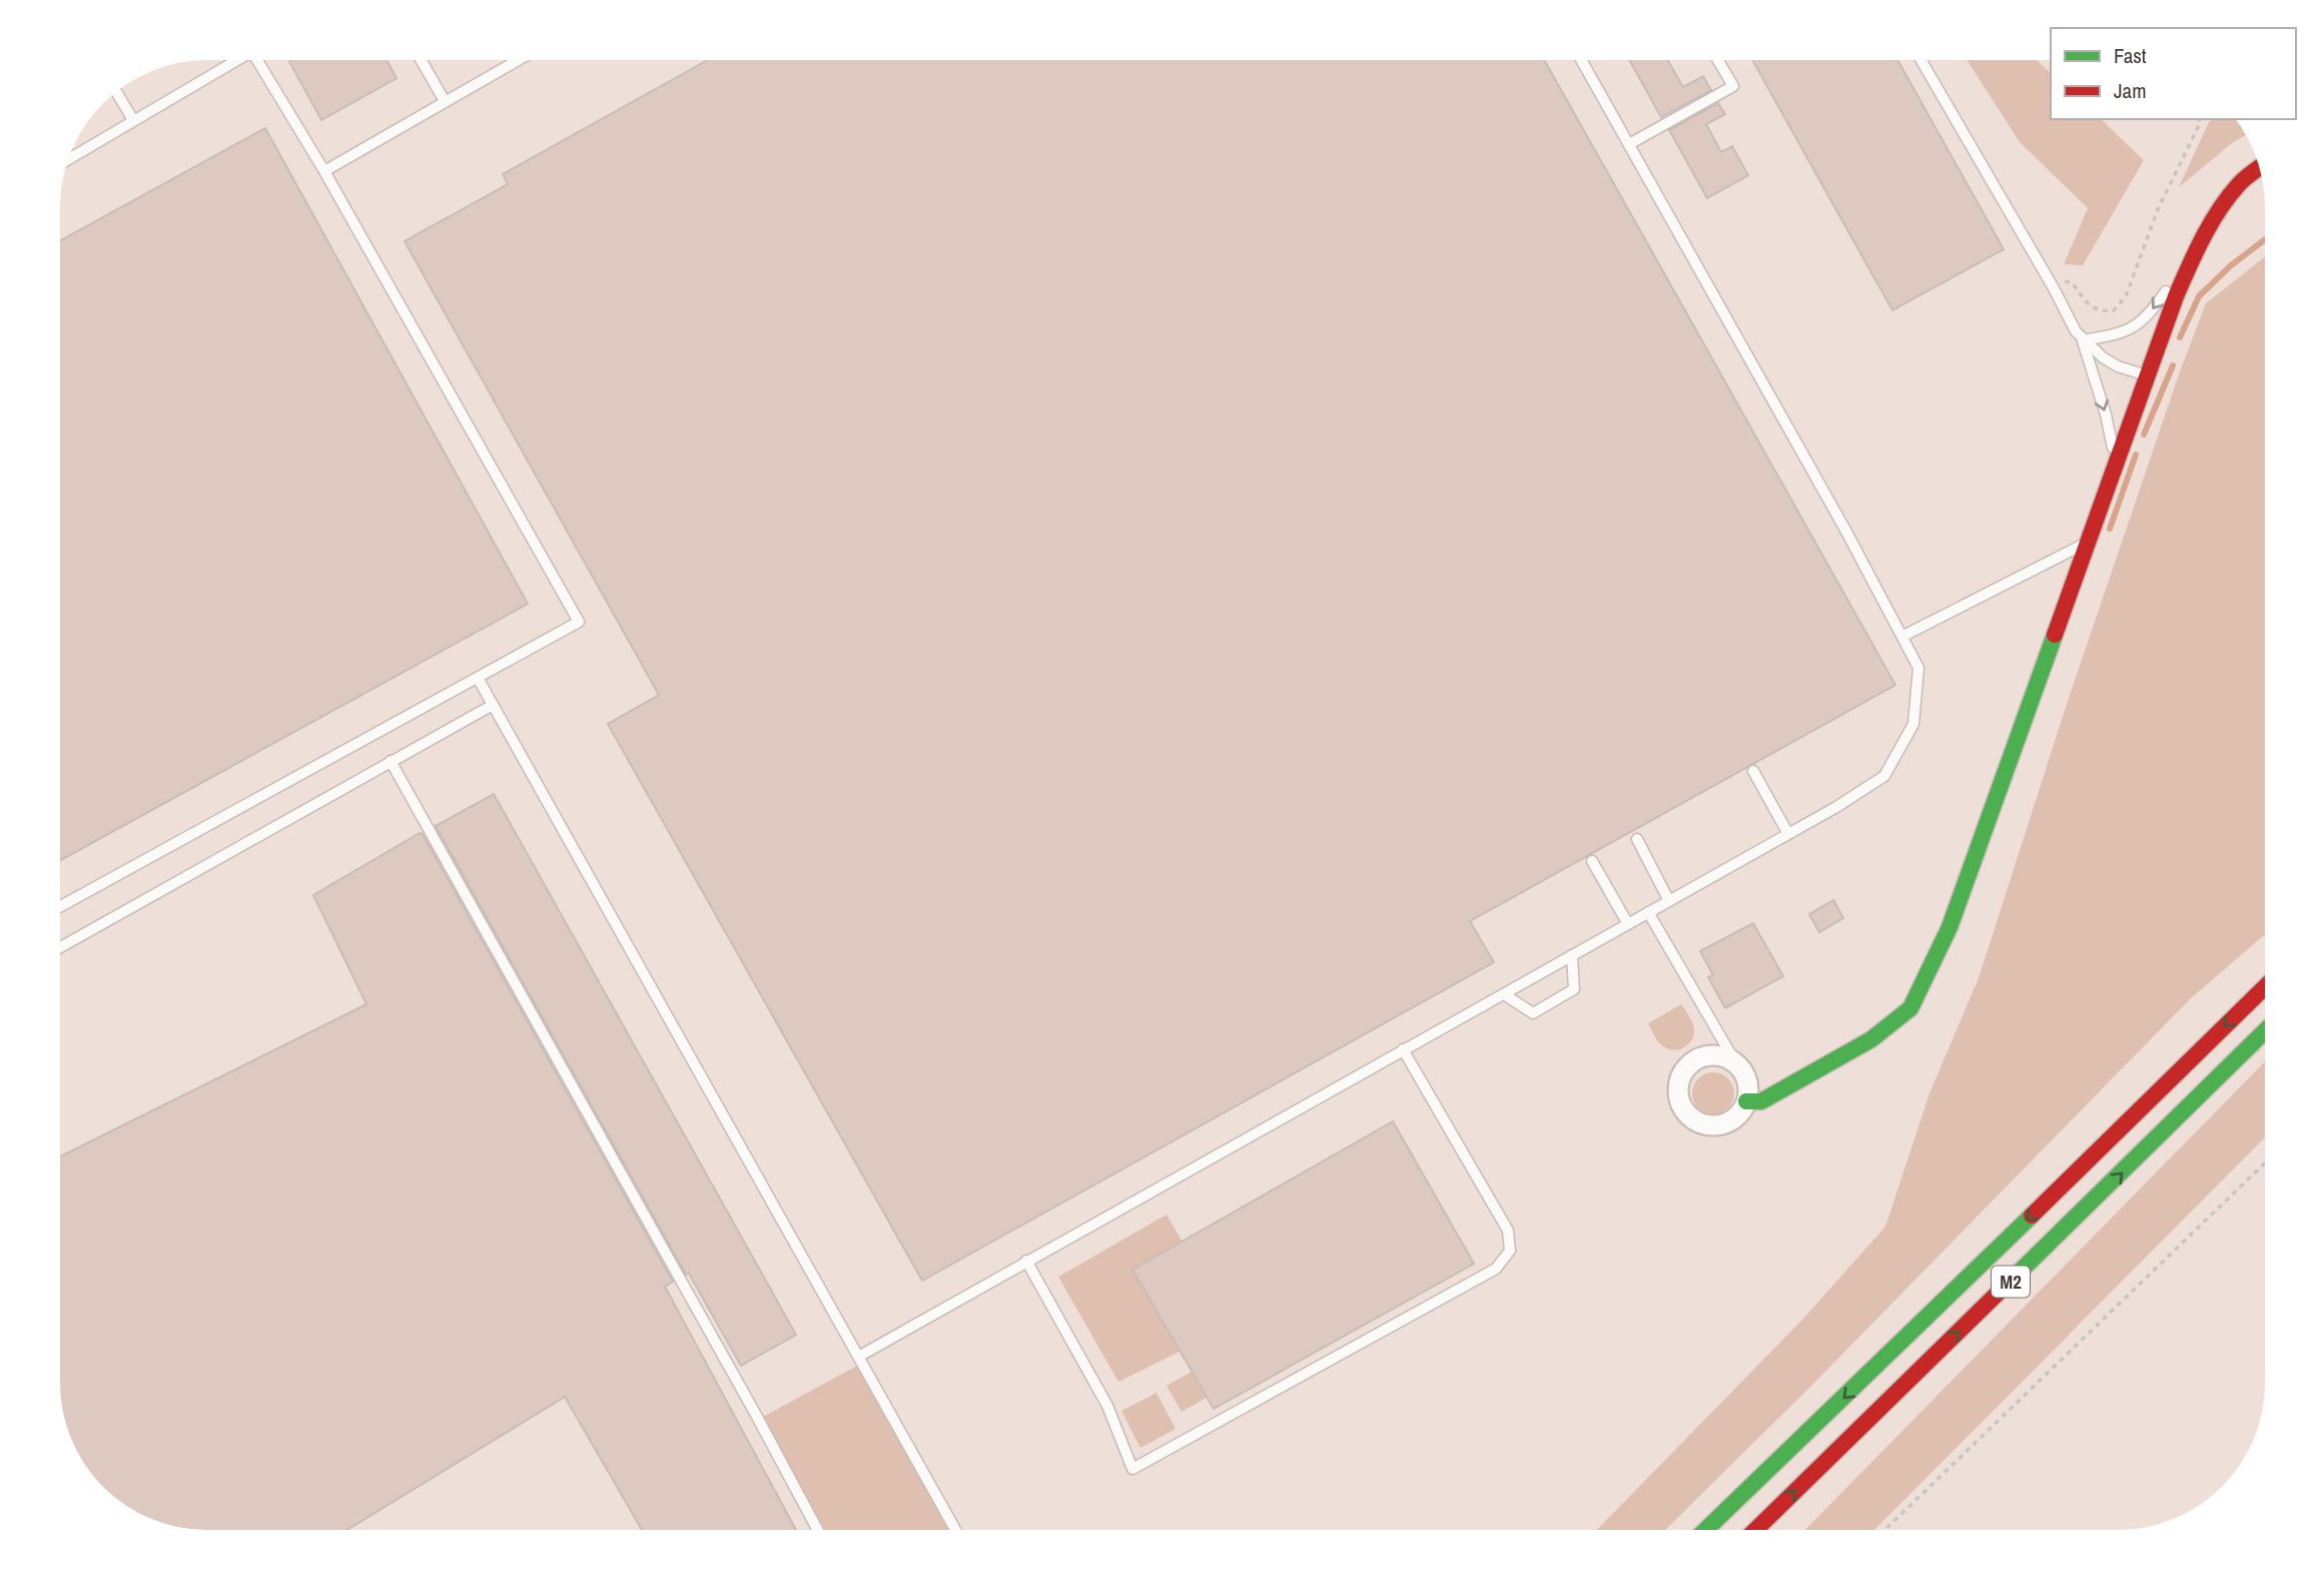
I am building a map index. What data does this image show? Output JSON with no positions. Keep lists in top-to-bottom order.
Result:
{
  "streets": {
    "main road": ["M2"]
  },
  "legend": ["Fast", "Jam"]
}
